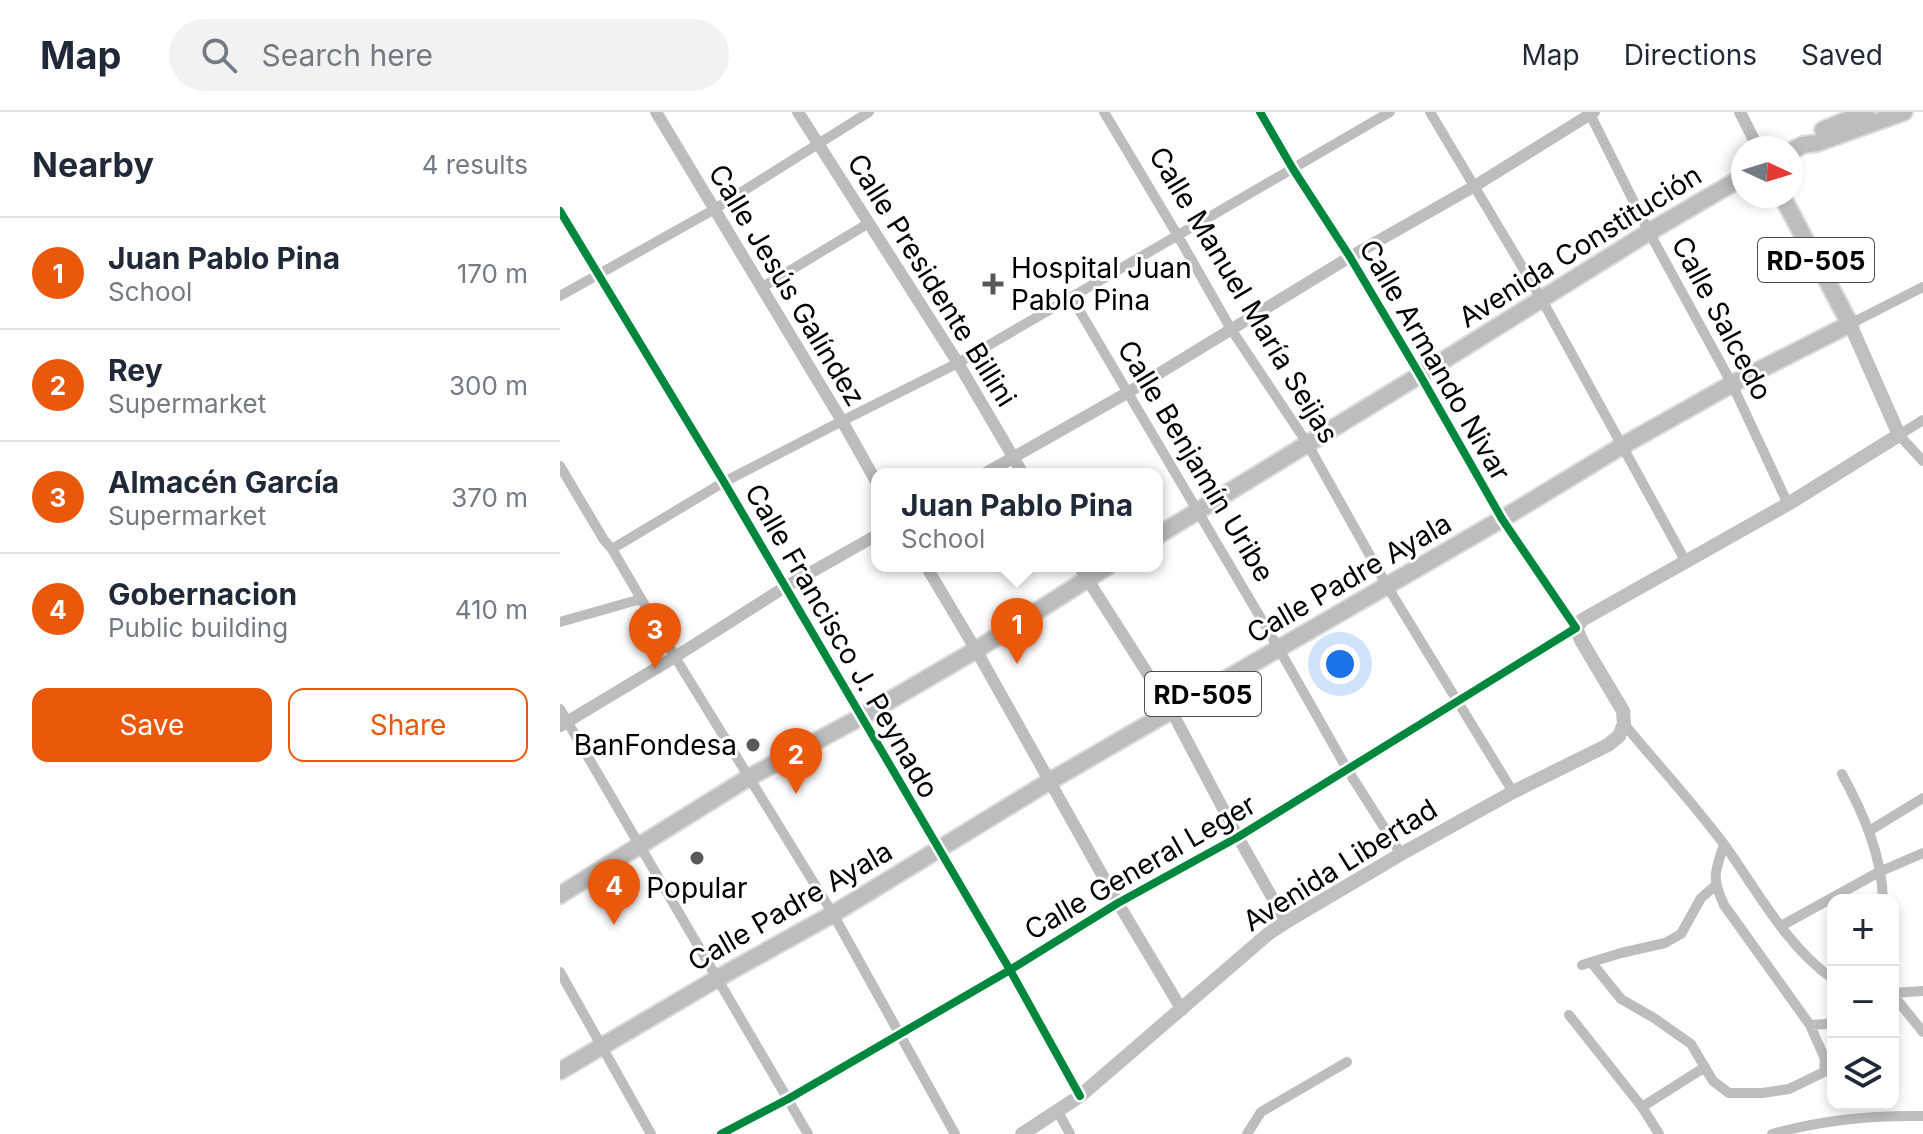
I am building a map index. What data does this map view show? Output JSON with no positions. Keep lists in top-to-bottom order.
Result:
{
  "streets": {
    "main road": [
      "Avenida Constitución",
      "RD-505",
      "Calle Armando Nivar",
      "Calle Padre Ayala",
      "Avenida Libertad"
    ],
    "street": [
      "Calle Presidente Billini",
      "Calle Jesús Galíndez",
      "Calle Manuel María Seijas",
      "Calle Salcedo",
      "Calle Benjamín Uribe",
      "Calle Francisco J. Peynado",
      "Calle General Leger"
    ]
  },
  "crossings": [
    ["Avenida Constitución", "Calle Manuel María Seijas"],
    ["Avenida Constitución", "Calle Salcedo"],
    ["Avenida Constitución", "Calle Armando Nivar"],
    ["Avenida Constitución", "Calle Benjamín Uribe"],
    ["RD-505", "Calle Padre Ayala"],
    ["Calle Manuel María Seijas", "Calle Padre Ayala"],
    ["Calle Manuel María Seijas", "Avenida Libertad"],
    ["Calle Manuel María Seijas", "Calle General Leger"],
    ["Calle Salcedo", "Calle Padre Ayala"],
    ["Calle Armando Nivar", "Calle Padre Ayala"],
    ["Calle Armando Nivar", "Avenida Libertad"],
    ["Calle Armando Nivar", "Calle General Leger"],
    ["Calle Benjamín Uribe", "Calle Padre Ayala"],
    ["Calle Benjamín Uribe", "Avenida Libertad"],
    ["Calle Benjamín Uribe", "Calle General Leger"],
    ["Calle Padre Ayala", "Calle Francisco J. Peynado"],
    ["Calle Francisco J. Peynado", "Avenida Libertad"],
    ["Calle Francisco J. Peynado", "Calle General Leger"]
  ],
  "places": {
    "health": ["Hospital Juan Pablo Pina"],
    "other": ["BanFondesa", "Popular"]
  },
  "north": "right",
  "page": {
    "header": "Map",
    "search": "Search here",
    "nav": ["Map", "Directions", "Saved"],
    "heading": ["Nearby", "4 results"],
    "list": [
      {
        "mark": "1",
        "name": "Juan Pablo Pina",
        "note": "School",
        "value": "170 m"
      },
      {
        "mark": "2",
        "name": "Rey",
        "note": "Supermarket",
        "value": "300 m"
      },
      {
        "mark": "3",
        "name": "Almacén García",
        "note": "Supermarket",
        "value": "370 m"
      },
      {
        "mark": "4",
        "name": "Gobernacion",
        "note": "Public building",
        "value": "410 m"
      }
    ],
    "popup": ["Juan Pablo Pina", "School"],
    "pins": [
      "1",
      "3",
      "2",
      "4"
    ],
    "buttons": ["Save", "Share"],
    "map_buttons": ["+", "−"]
  }
}
